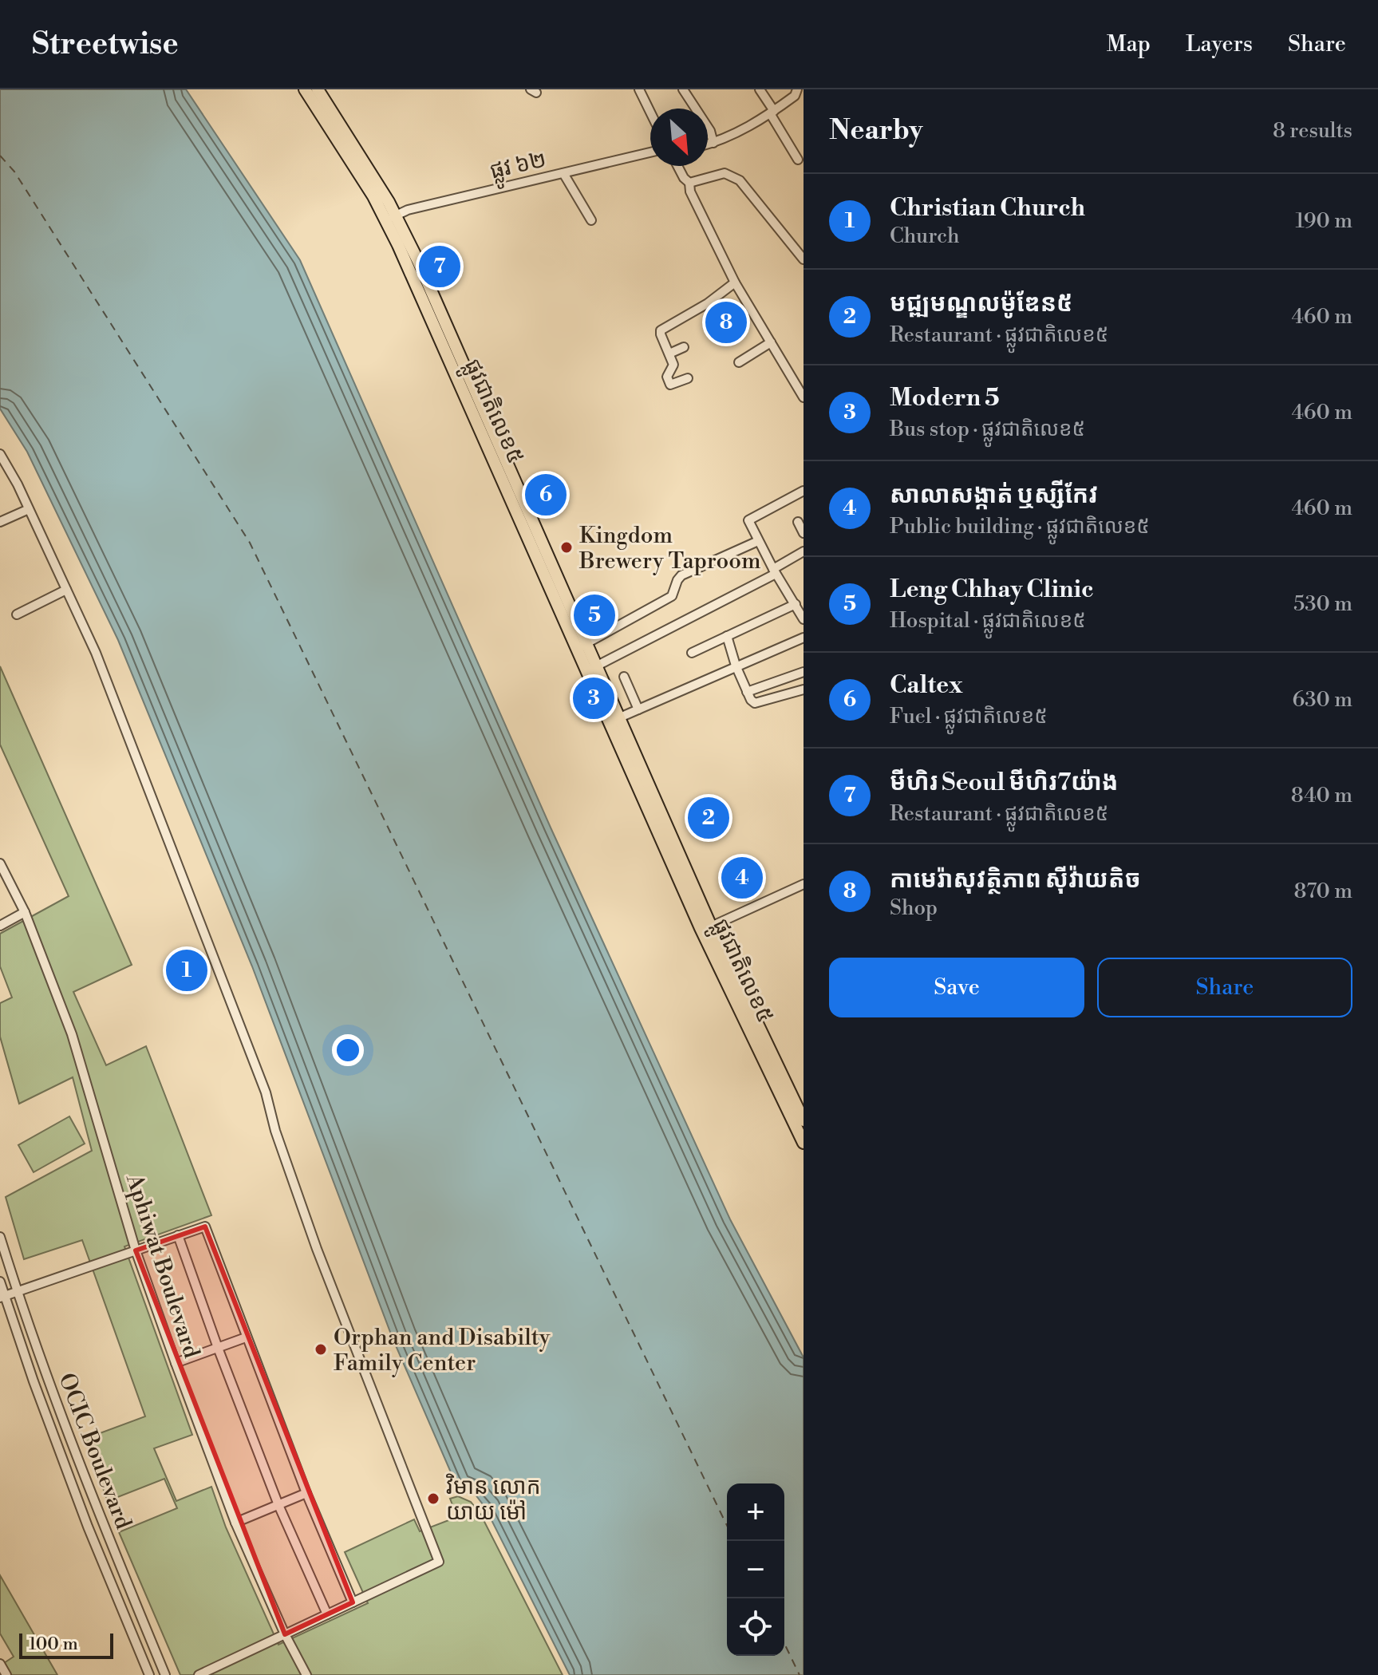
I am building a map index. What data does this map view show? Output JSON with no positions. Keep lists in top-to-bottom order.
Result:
{
  "streets": {
    "highway": ["ផ្លូវជាតិលេខ៥"],
    "street": ["ផ្លូវ ៦២", "Aphiwat Boulevard", "OCIC Boulevard"]
  },
  "crossings": [
    ["ផ្លូវ ៦២", "ផ្លូវជាតិលេខ៥"]
  ],
  "places": ["Kingdom Brewery Taproom", "Orphan and Disabilty Family Center", "វិមាន លោក យាយ ម៉ៅ"],
  "scale_bar": "100 m",
  "north": "bottom right",
  "page": {
    "header": "Streetwise",
    "nav": ["Map", "Layers", "Share"],
    "heading": ["Nearby", "8 results"],
    "list": [
      {
        "mark": "1",
        "name": "Christian Church",
        "note": "Church",
        "value": "190 m"
      },
      {
        "mark": "2",
        "name": "មជ្ឍមណ្ឌលម៉ូឌែន៥",
        "note": "Restaurant · ផ្លូវជាតិលេខ៥",
        "value": "460 m"
      },
      {
        "mark": "3",
        "name": "Modern 5",
        "note": "Bus stop · ផ្លូវជាតិលេខ៥",
        "value": "460 m"
      },
      {
        "mark": "4",
        "name": "សាលាសង្កាត់ ឬស្សីកែវ",
        "note": "Public building · ផ្លូវជាតិលេខ៥",
        "value": "460 m"
      },
      {
        "mark": "5",
        "name": "Leng Chhay Clinic",
        "note": "Hospital · ផ្លូវជាតិលេខ៥",
        "value": "530 m"
      },
      {
        "mark": "6",
        "name": "Caltex",
        "note": "Fuel · ផ្លូវជាតិលេខ៥",
        "value": "630 m"
      },
      {
        "mark": "7",
        "name": "មីហិរ Seoul មីហិរ7យ៉ាង",
        "note": "Restaurant · ផ្លូវជាតិលេខ៥",
        "value": "840 m"
      },
      {
        "mark": "8",
        "name": "កាមេរ៉ាសុវត្ថិភាព ស៊ីវ៉ាយតិច",
        "note": "Shop",
        "value": "870 m"
      }
    ],
    "pins": [
      "7",
      "8",
      "6",
      "5",
      "3",
      "2",
      "4",
      "1"
    ],
    "buttons": ["Save", "Share"],
    "map_buttons": ["+", "−"],
    "scale": "100 m"
  }
}
